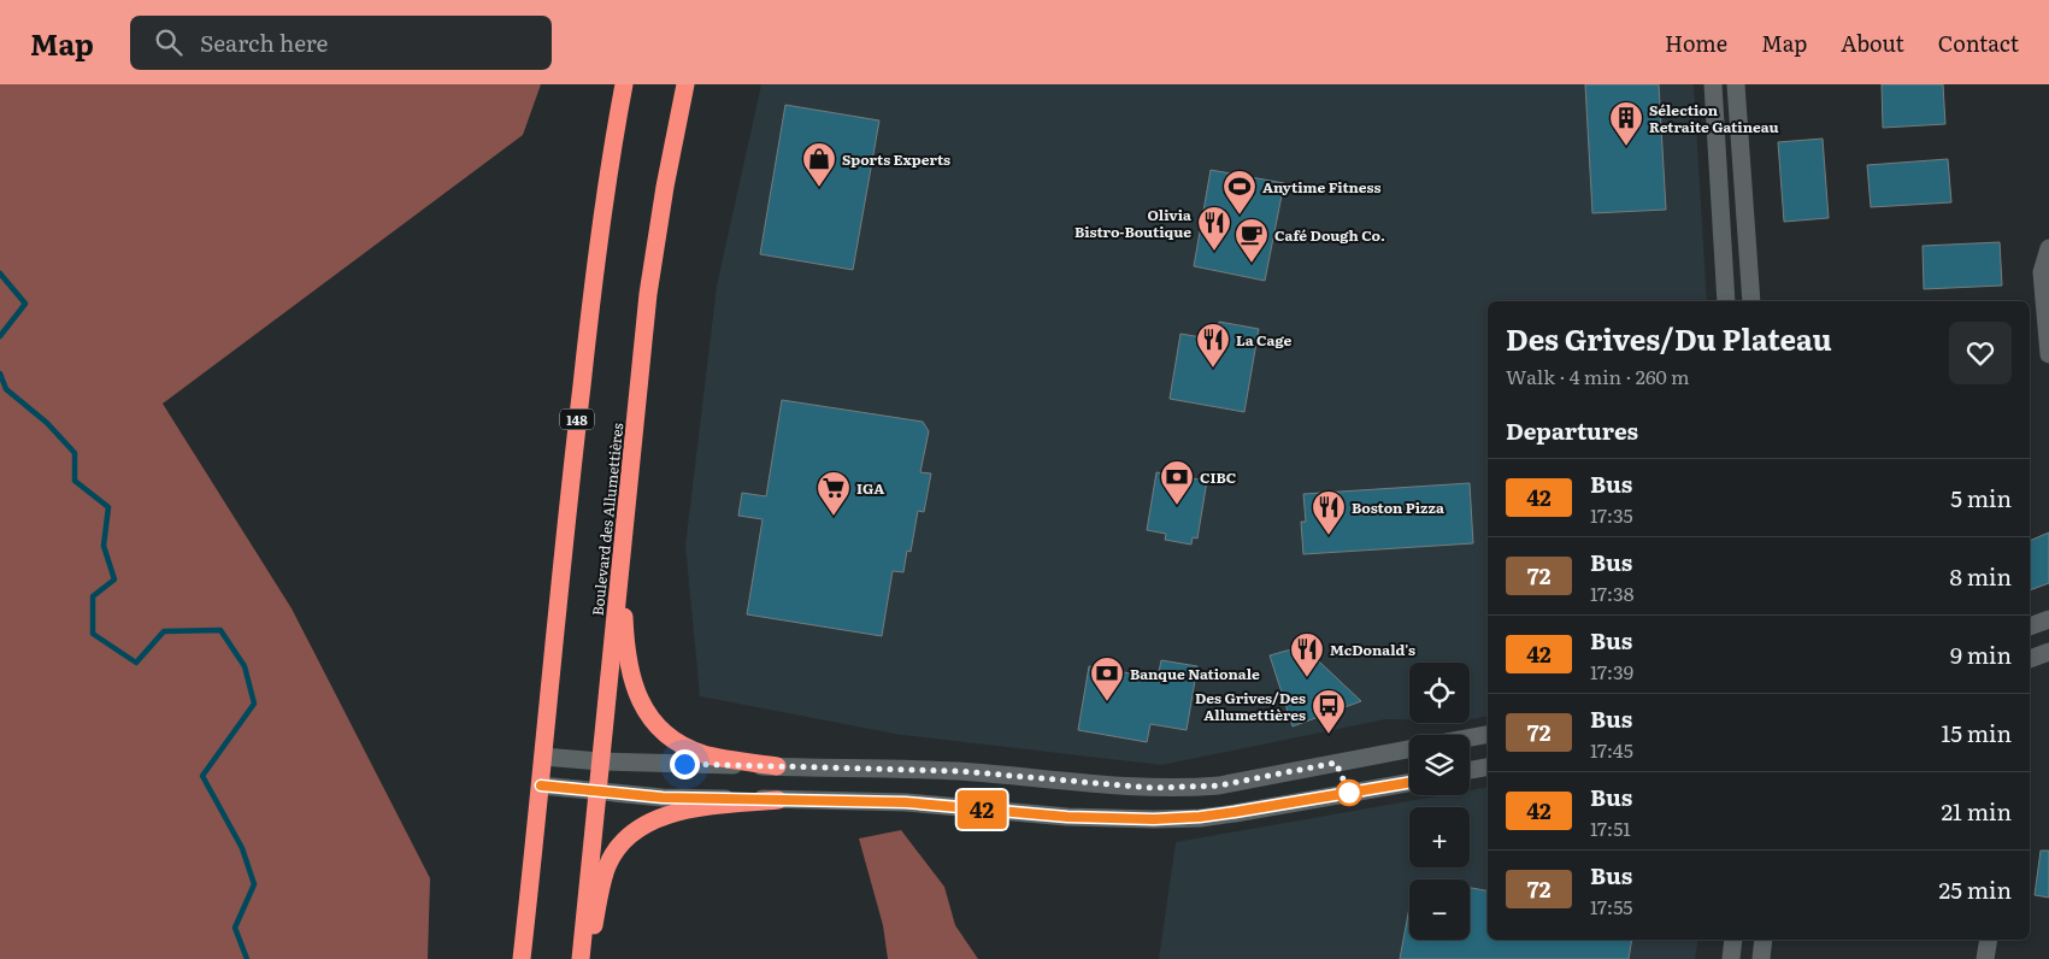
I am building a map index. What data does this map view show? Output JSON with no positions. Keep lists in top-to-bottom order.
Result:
{
  "streets": {
    "highway": ["148", "Boulevard des Allumettières"]
  },
  "places": {
    "building": ["Sélection Retraite Gatineau"],
    "shop": ["Sports Experts"],
    "sports": ["Anytime Fitness"],
    "restaurant": [
      "Olivia Bistro-Boutique",
      "La Cage",
      "Boston Pizza",
      "McDonald's"
    ],
    "cafe": ["Café Dough Co."],
    "bank": ["CIBC", "Banque Nationale"],
    "supermarket": ["IGA"],
    "bus stop": ["Des Grives/Des Allumettières"]
  },
  "lines": ["bus line 42"],
  "page": {
    "header": "Map",
    "search": "Search here",
    "nav": [
      "Home",
      "Map",
      "About",
      "Contact"
    ],
    "on_map": "42",
    "heading": [
      ["Des Grives/Du Plateau", "Walk · 4 min · 260 m"],
      "Departures"
    ],
    "list": [
      {
        "mark": "42",
        "name": "Bus",
        "note": "17:35",
        "value": "5 min"
      },
      {
        "mark": "72",
        "name": "Bus",
        "note": "17:38",
        "value": "8 min"
      },
      {
        "mark": "42",
        "name": "Bus",
        "note": "17:39",
        "value": "9 min"
      },
      {
        "mark": "72",
        "name": "Bus",
        "note": "17:45",
        "value": "15 min"
      },
      {
        "mark": "42",
        "name": "Bus",
        "note": "17:51",
        "value": "21 min"
      },
      {
        "mark": "72",
        "name": "Bus",
        "note": "17:55",
        "value": "25 min"
      }
    ],
    "map_buttons": ["+", "−"]
  }
}
